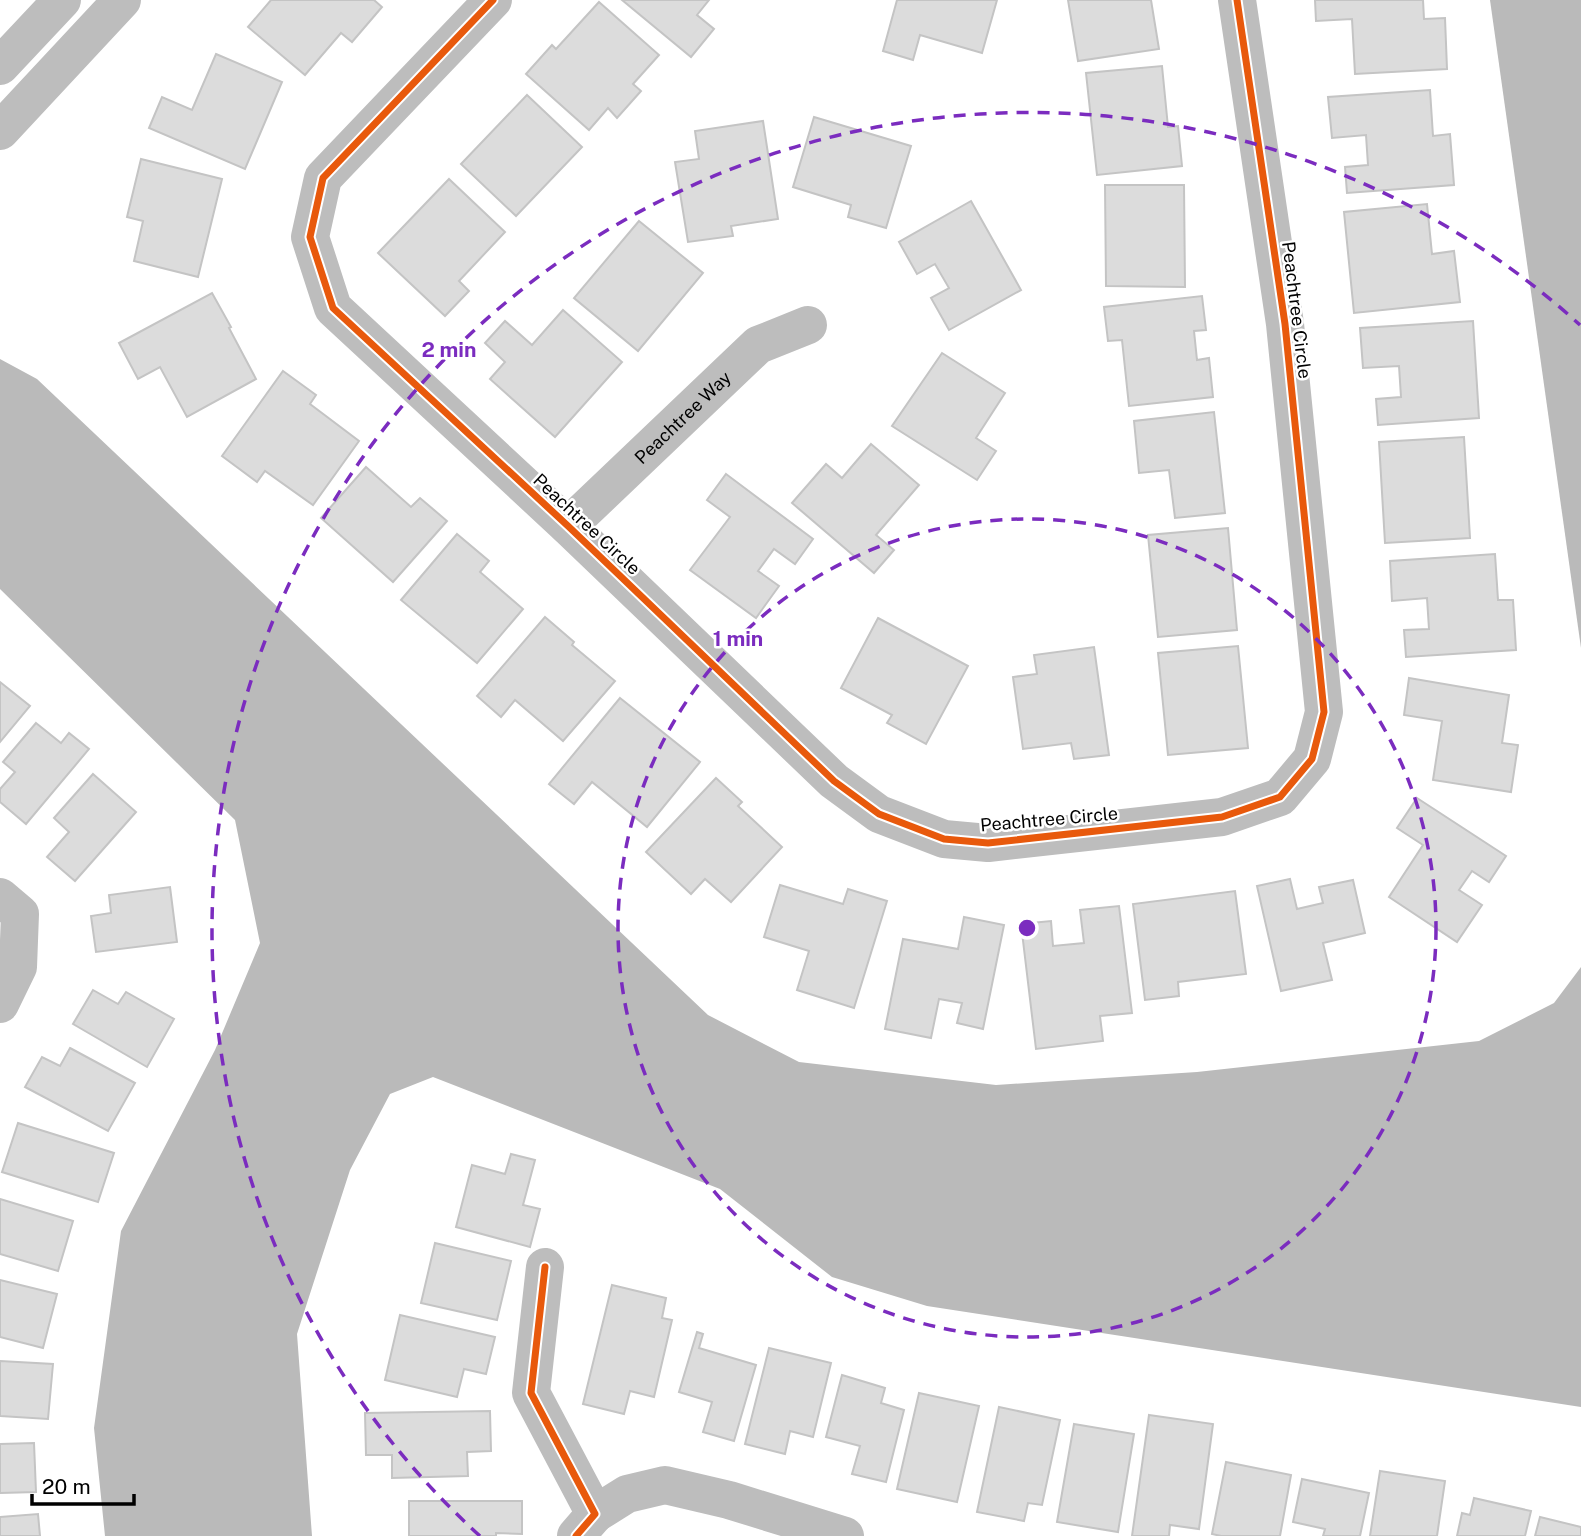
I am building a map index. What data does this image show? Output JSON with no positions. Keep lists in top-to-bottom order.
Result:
{
  "streets": {
    "street": ["Peachtree Circle", "Peachtree Way"]
  },
  "crossings": [
    ["Peachtree Circle", "Peachtree Way"]
  ],
  "scale_bar": "20 m",
  "rings": ["2 min", "1 min"]
}
